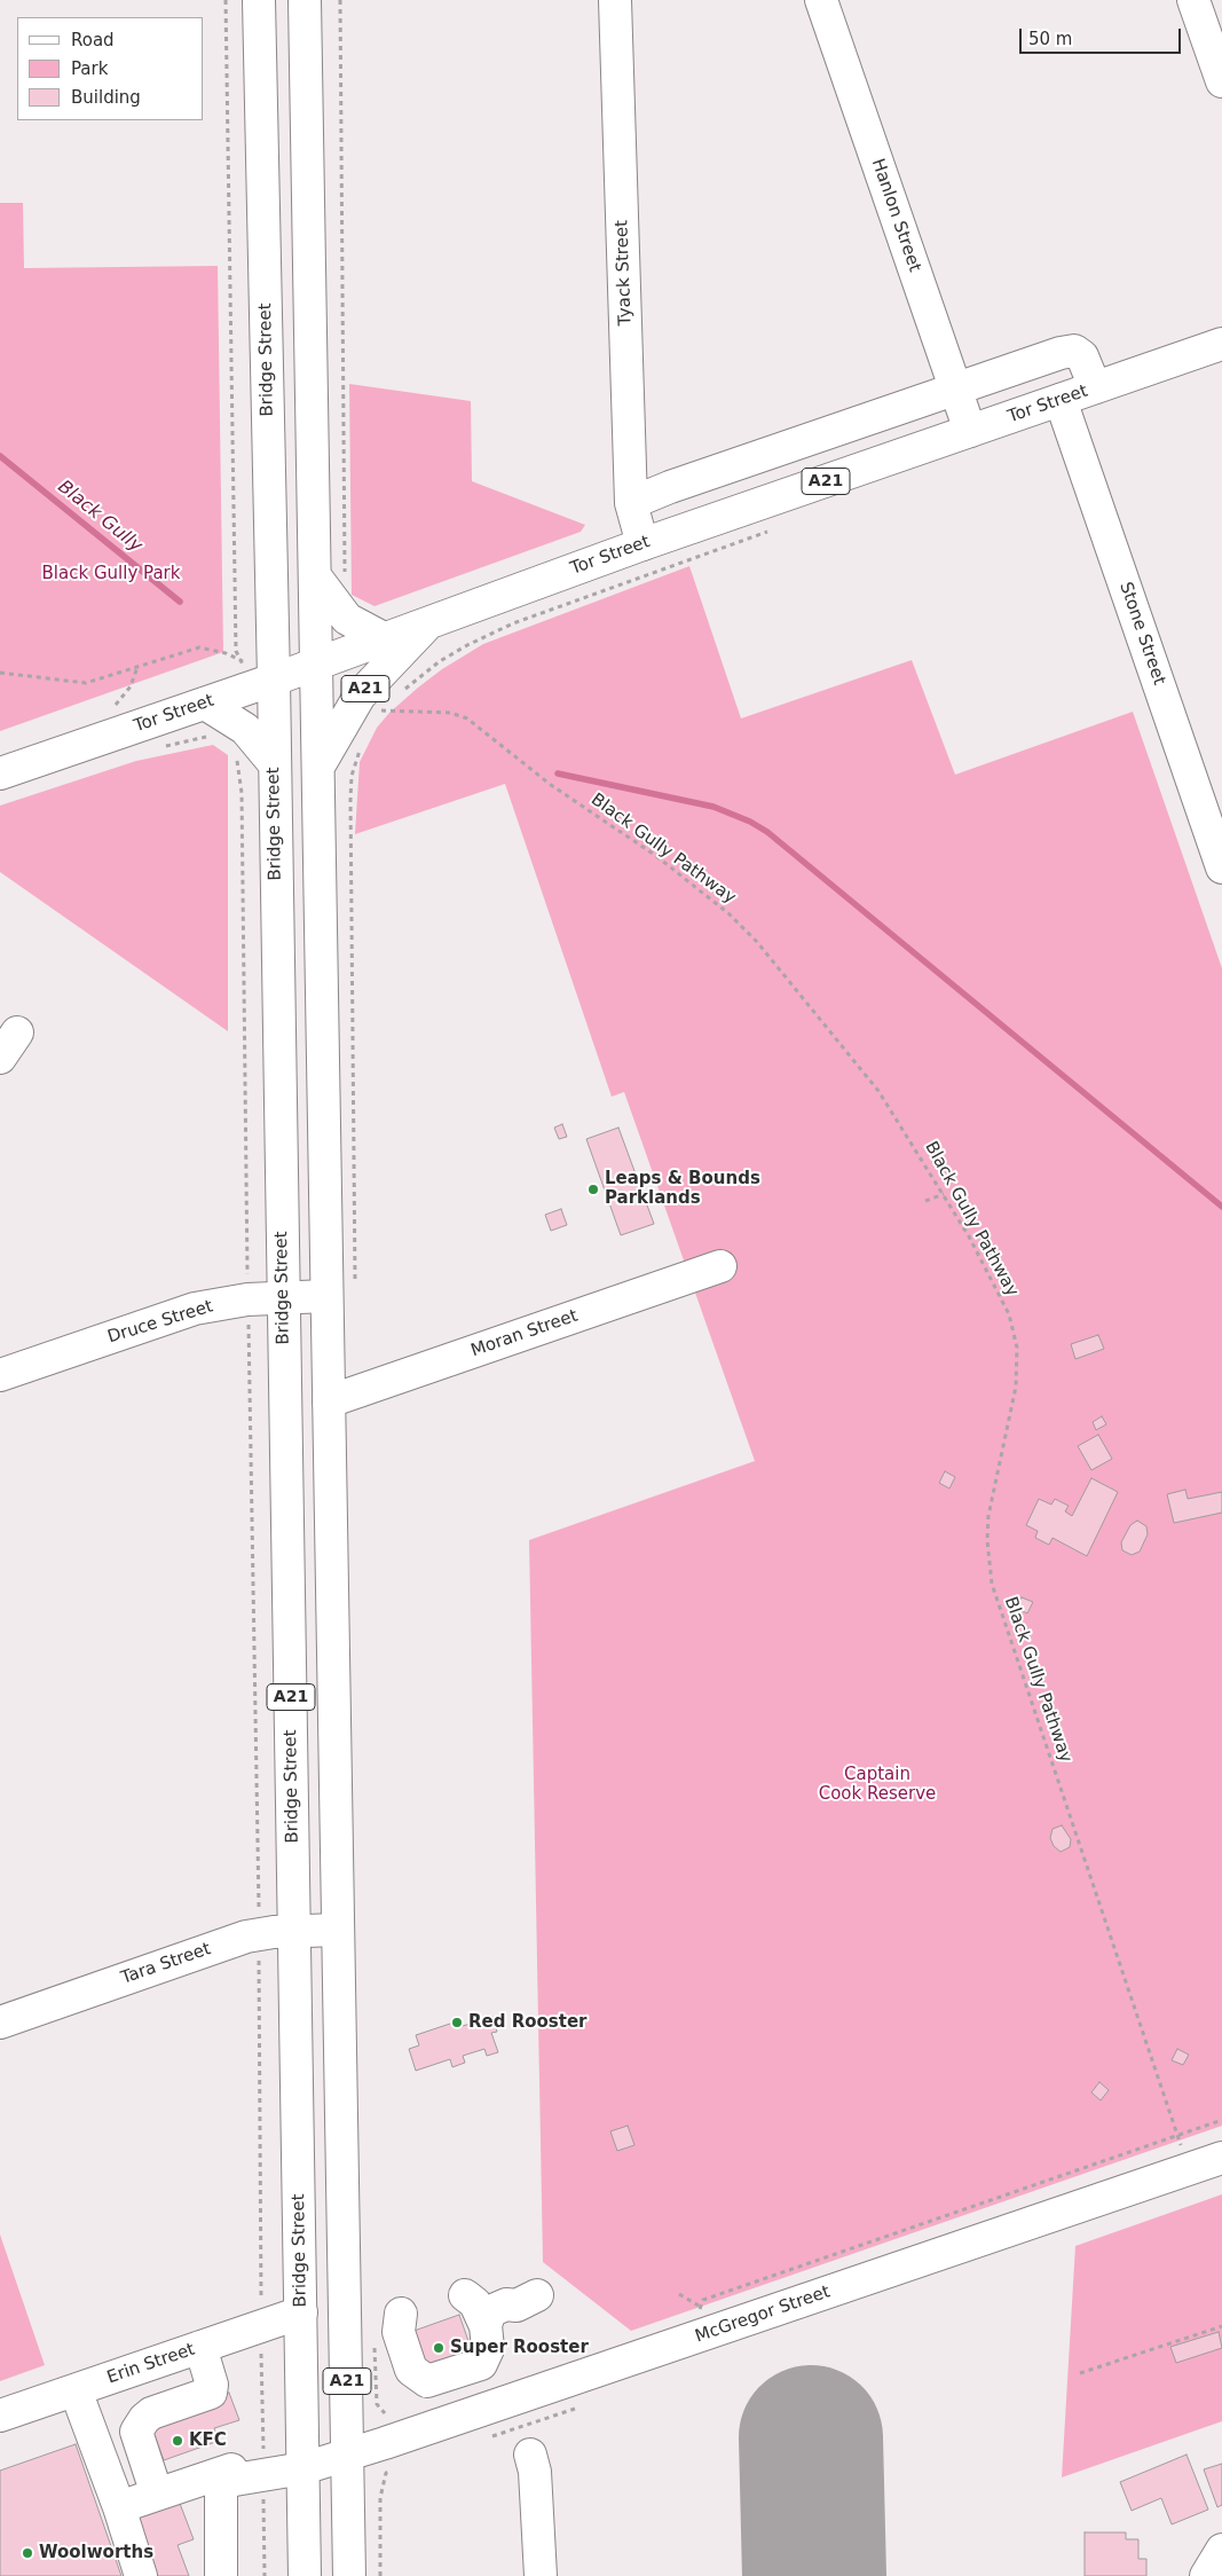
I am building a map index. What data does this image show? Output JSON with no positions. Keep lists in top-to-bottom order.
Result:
{
  "streets": {
    "main road": [
      "Hanlon Street",
      "Tyack Street",
      "Bridge Street",
      "Tor Street",
      "A21",
      "Stone Street",
      "Druce Street",
      "Moran Street",
      "Tara Street",
      "McGregor Street",
      "Erin Street"
    ],
    "path": ["Black Gully Pathway"]
  },
  "crossings": [
    ["Hanlon Street", "Tor Street"],
    ["Tyack Street", "Tor Street"],
    ["Bridge Street", "Tor Street"],
    ["Bridge Street", "Druce Street"],
    ["Bridge Street", "Tara Street"],
    ["Bridge Street", "McGregor Street"],
    ["Bridge Street", "Erin Street"],
    ["Tor Street", "A21"],
    ["Tor Street", "Stone Street"],
    ["A21", "Druce Street"],
    ["A21", "Moran Street"],
    ["A21", "Tara Street"],
    ["A21", "McGregor Street"]
  ],
  "water": ["Black Gully"],
  "parks": ["Black Gully Park", "Captain Cook Reserve"],
  "places": [
    "Leaps & Bounds Parklands",
    "Red Rooster",
    "Super Rooster",
    "KFC",
    "Woolworths"
  ],
  "legend": ["Road", "Park", "Building"],
  "scale_bar": "50 m"
}
